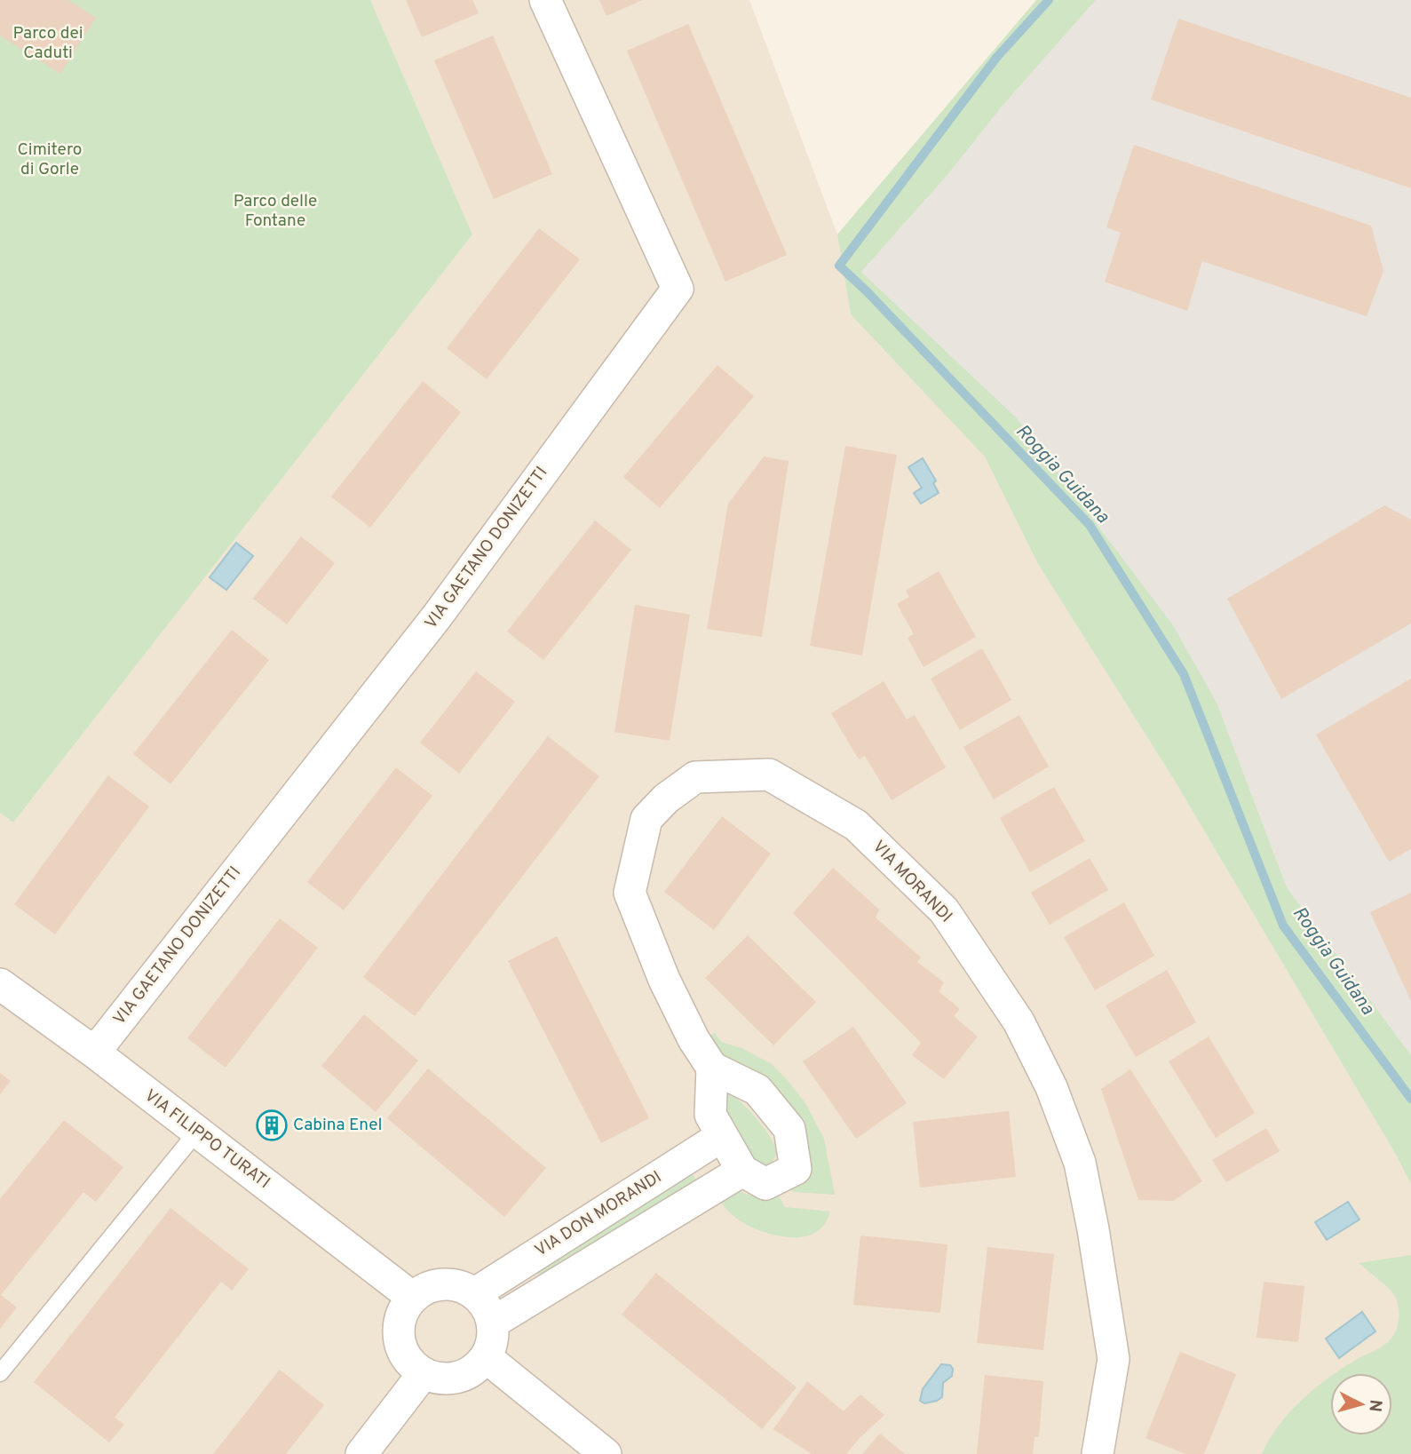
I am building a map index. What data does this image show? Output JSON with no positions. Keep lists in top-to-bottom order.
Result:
{
  "streets": {
    "street": [
      "VIA GAETANO DONIZETTI",
      "VIA MORANDI",
      "VIA FILIPPO TURATI",
      "VIA DON MORANDI"
    ]
  },
  "crossings": [
    ["VIA GAETANO DONIZETTI", "VIA FILIPPO TURATI"],
    ["VIA FILIPPO TURATI", "VIA DON MORANDI"]
  ],
  "water": ["Roggia Guidana"],
  "parks": ["Parco dei Caduti", "Cimitero di Gorle", "Parco delle Fontane"],
  "places": {
    "building": ["Cabina Enel"]
  },
  "north": "right"
}
